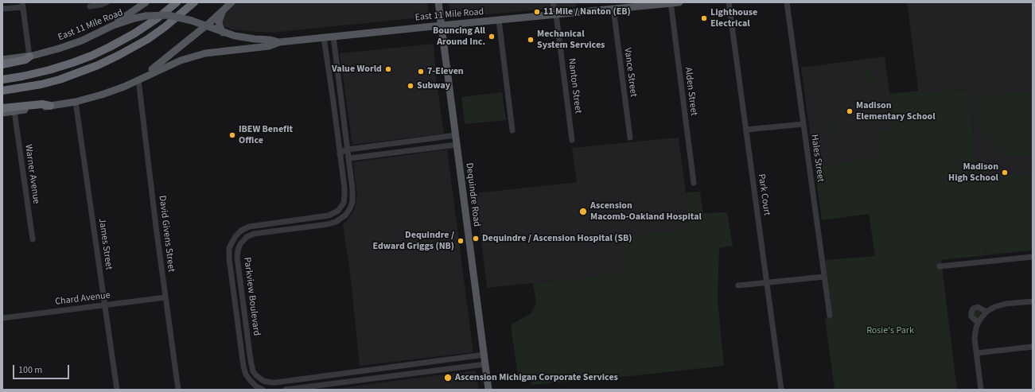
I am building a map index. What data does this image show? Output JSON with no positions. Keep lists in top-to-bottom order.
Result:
{
  "streets": {
    "main road": ["East 11 Mile Road", "Dequindre Road"],
    "street": [
      "Vance Street",
      "Nanton Street",
      "Alden Street",
      "Hales Street",
      "Warner Avenue",
      "Park Court",
      "David Givens Street",
      "James Street",
      "Parkview Boulevard",
      "Chard Avenue"
    ]
  },
  "crossings": [
    ["East 11 Mile Road", "Vance Street"],
    ["East 11 Mile Road", "Nanton Street"],
    ["East 11 Mile Road", "Alden Street"],
    ["East 11 Mile Road", "Warner Avenue"],
    ["East 11 Mile Road", "Dequindre Road"],
    ["East 11 Mile Road", "David Givens Street"],
    ["East 11 Mile Road", "James Street"],
    ["East 11 Mile Road", "Parkview Boulevard"],
    ["Dequindre Road", "Parkview Boulevard"],
    ["David Givens Street", "Chard Avenue"],
    ["James Street", "Chard Avenue"]
  ],
  "parks": ["Rosie's Park"],
  "places": [
    "11 Mile / Nanton (EB)",
    "Lighthouse Electrical",
    "Bouncing All Around Inc.",
    "Mechanical System Services",
    "Value World",
    "7-Eleven",
    "Subway",
    "Madison Elementary School",
    "IBEW Benefit Office",
    "Madison High School",
    "Ascension Macomb-Oakland Hospital",
    "Dequindre / Ascension Hospital (SB)",
    "Dequindre / Edward Griggs (NB)",
    "Ascension Michigan Corporate Services"
  ],
  "scale_bar": "100 m"
}
